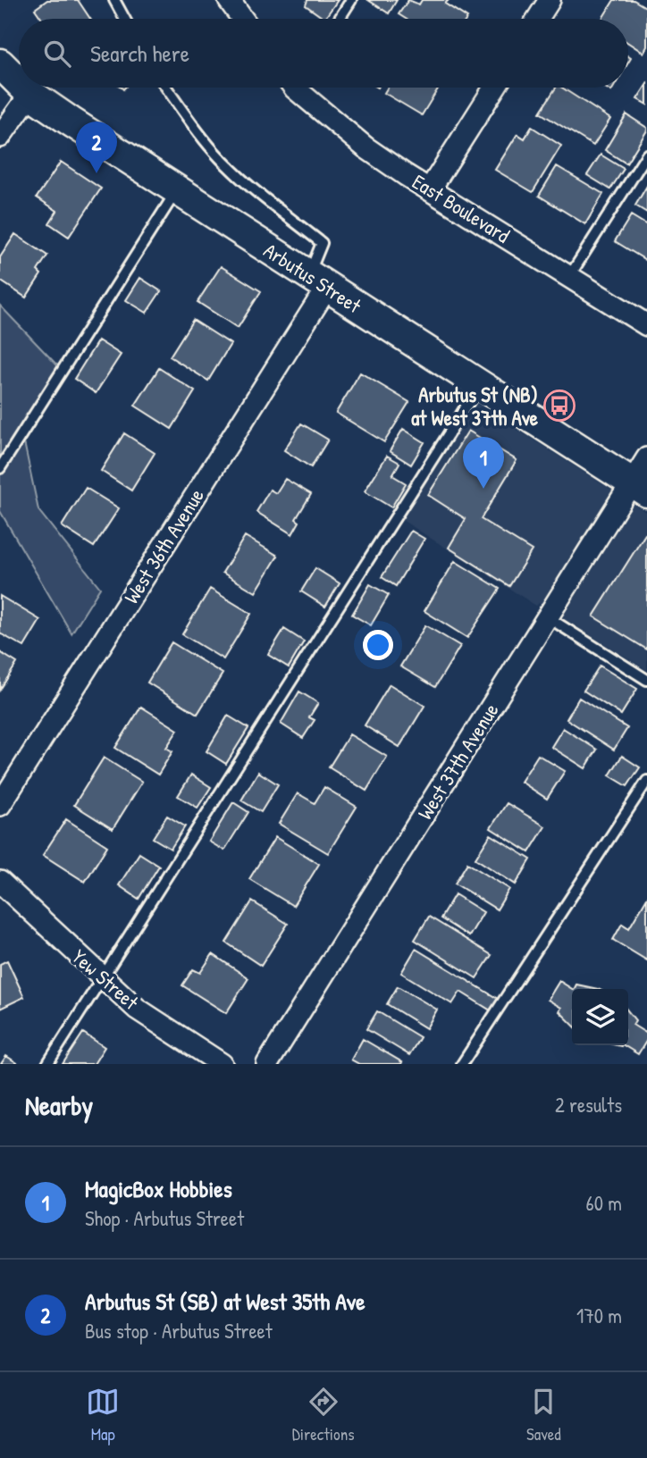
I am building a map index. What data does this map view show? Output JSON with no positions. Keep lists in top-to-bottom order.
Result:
{
  "streets": {
    "main road": ["Arbutus Street"],
    "street": [
      "East Boulevard",
      "West 36th Avenue",
      "West 37th Avenue",
      "Yew Street"
    ]
  },
  "crossings": [
    ["Arbutus Street", "West 36th Avenue"],
    ["Arbutus Street", "West 37th Avenue"]
  ],
  "places": {
    "bus stop": ["Arbutus St (NB) at West 37th Ave"]
  },
  "page": {
    "search": "Search here",
    "pins": ["2", "1"],
    "heading": ["Nearby", "2 results"],
    "list": [
      {
        "mark": "1",
        "name": "MagicBox Hobbies",
        "note": "Shop · Arbutus Street",
        "value": "60 m"
      },
      {
        "mark": "2",
        "name": "Arbutus St (SB) at West 35th Ave",
        "note": "Bus stop · Arbutus Street",
        "value": "170 m"
      }
    ],
    "nav": ["Map", "Directions", "Saved"]
  }
}
